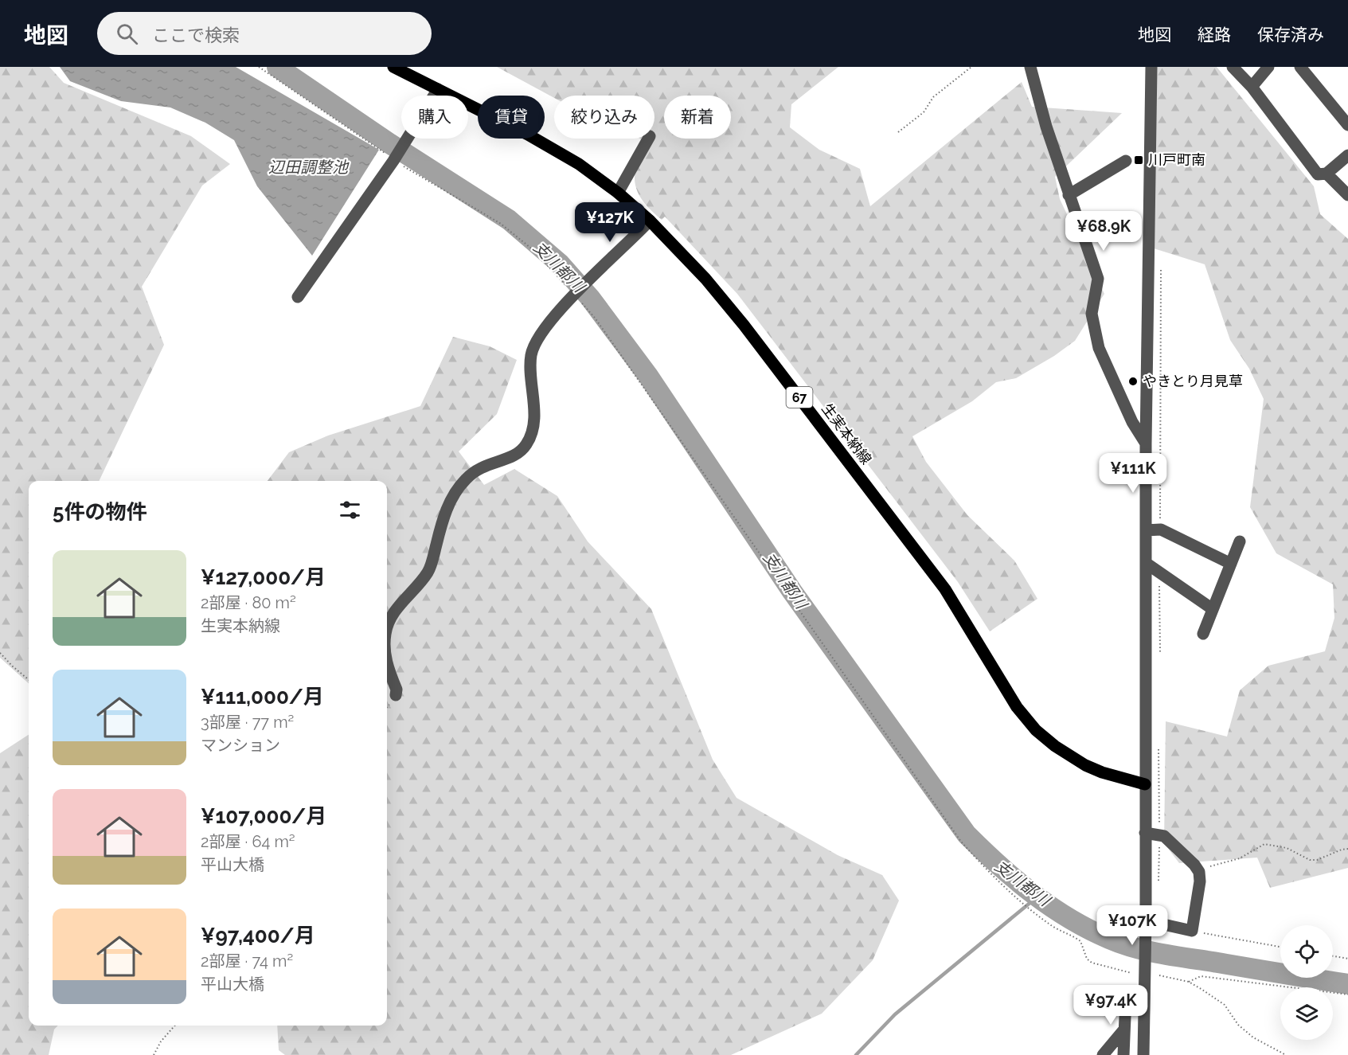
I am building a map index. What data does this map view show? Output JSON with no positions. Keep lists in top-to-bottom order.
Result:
{
  "streets": {
    "main road": ["67", "生実本納線"]
  },
  "water": ["辺田調整池", "支川都川"],
  "places": {
    "transit": ["川戸町南"],
    "other": ["やきとり月見草"]
  },
  "page": {
    "header": "地図",
    "search": "ここで検索",
    "nav": ["地図", "経路", "保存済み"],
    "chip": [
      "購入",
      "賃貸",
      "絞り込み",
      "新着"
    ],
    "price": [
      "¥127K",
      "¥68.9K",
      "¥111K",
      "¥107K",
      "¥97.4K"
    ],
    "heading": "5件の物件",
    "list": [
      {
        "name": "¥127,000/月",
        "note": "2部屋 · 80 m² · 生実本納線"
      },
      {
        "name": "¥111,000/月",
        "note": "3部屋 · 77 m² · マンション"
      },
      {
        "name": "¥107,000/月",
        "note": "2部屋 · 64 m² · 平山大橋"
      },
      {
        "name": "¥97,400/月",
        "note": "2部屋 · 74 m² · 平山大橋"
      }
    ]
  }
}
